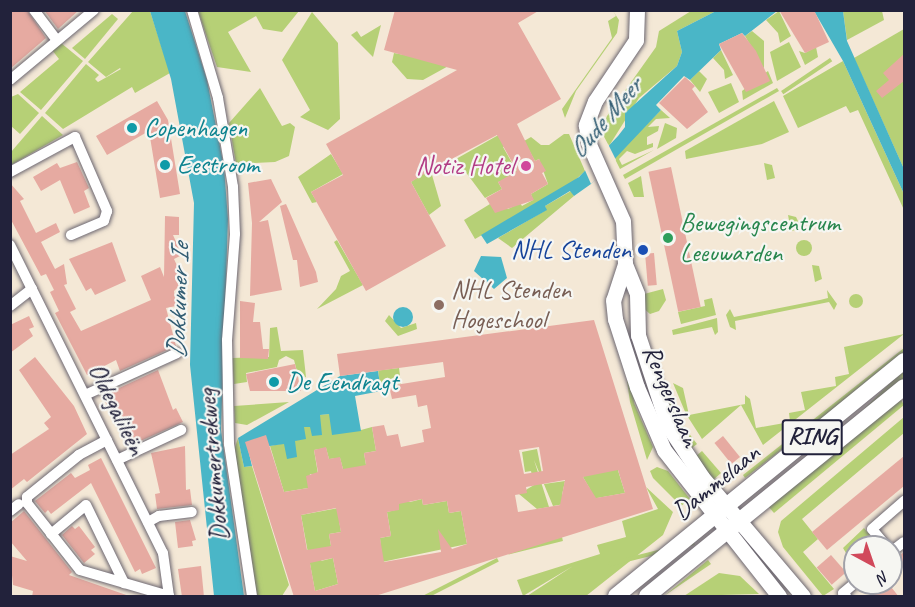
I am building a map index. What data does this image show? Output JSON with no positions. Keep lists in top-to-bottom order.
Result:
{
  "streets": {
    "main road": ["RING", "Dammelaan"],
    "street": ["Rengerslaan", "Oldegalileën", "Dokkumertrekweg"]
  },
  "crossings": [
    ["Rengerslaan", "Dammelaan"]
  ],
  "water": ["Oude Meer", "Dokkumer Ie"],
  "places": [
    "Copenhagen",
    "Eestroom",
    "Notiz Hotel",
    "Bewegingscentrum Leeuwarden",
    "NHL Stenden",
    "NHL Stenden Hogeschool",
    "De Eendragt"
  ],
  "north": "bottom right"
}
